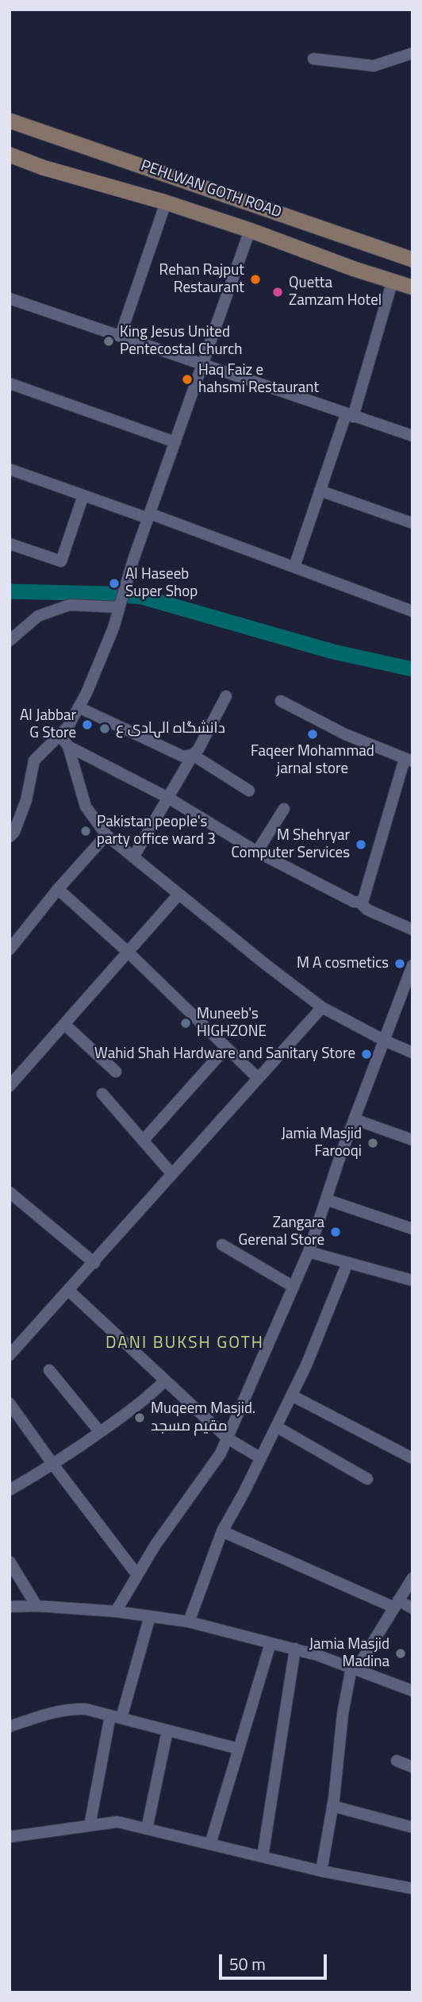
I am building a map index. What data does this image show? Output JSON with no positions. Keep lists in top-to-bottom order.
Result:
{
  "streets": {
    "main road": ["PEHLWAN GOTH ROAD"]
  },
  "districts": ["DANI BUKSH GOTH"],
  "places": [
    "Rehan Rajput Restaurant",
    "Quetta Zamzam Hotel",
    "King Jesus United Pentecostal Church",
    "Haq Faiz e hahsmi Restaurant",
    "Al Haseeb Super Shop",
    "Al Jabbar G Store",
    "دانشگاہ الہادی ع",
    "Faqeer Mohammad jarnal store",
    "Pakistan people's party office ward 3",
    "M Shehryar Computer Services",
    "M A cosmetics",
    "Muneeb's HIGHZONE",
    "Wahid Shah Hardware and Sanitary Store",
    "Jamia Masjid Farooqi",
    "Zangara Gerenal Store",
    "Muqeem Masjid. مقیم مسجد",
    "Jamia Masjid Madina"
  ],
  "scale_bar": "50 m"
}
